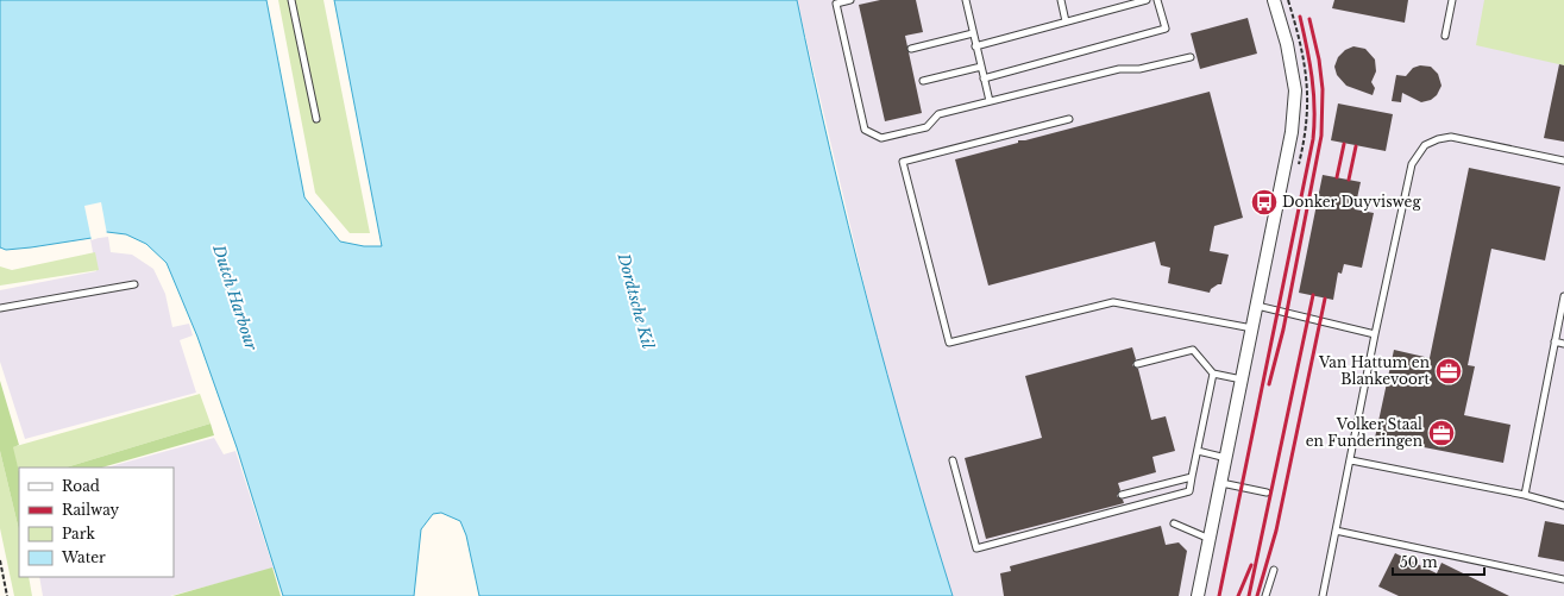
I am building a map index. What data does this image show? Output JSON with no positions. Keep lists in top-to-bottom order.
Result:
{
  "water": ["Dutch Harbour", "Dordtsche Kil"],
  "places": {
    "bus stop": ["Donker Duyvisweg"],
    "office": ["Van Hattum en Blankevoort", "Volker Staal en Funderingen"]
  },
  "legend": [
    "Road",
    "Railway",
    "Park",
    "Water"
  ],
  "scale_bar": "50 m"
}
